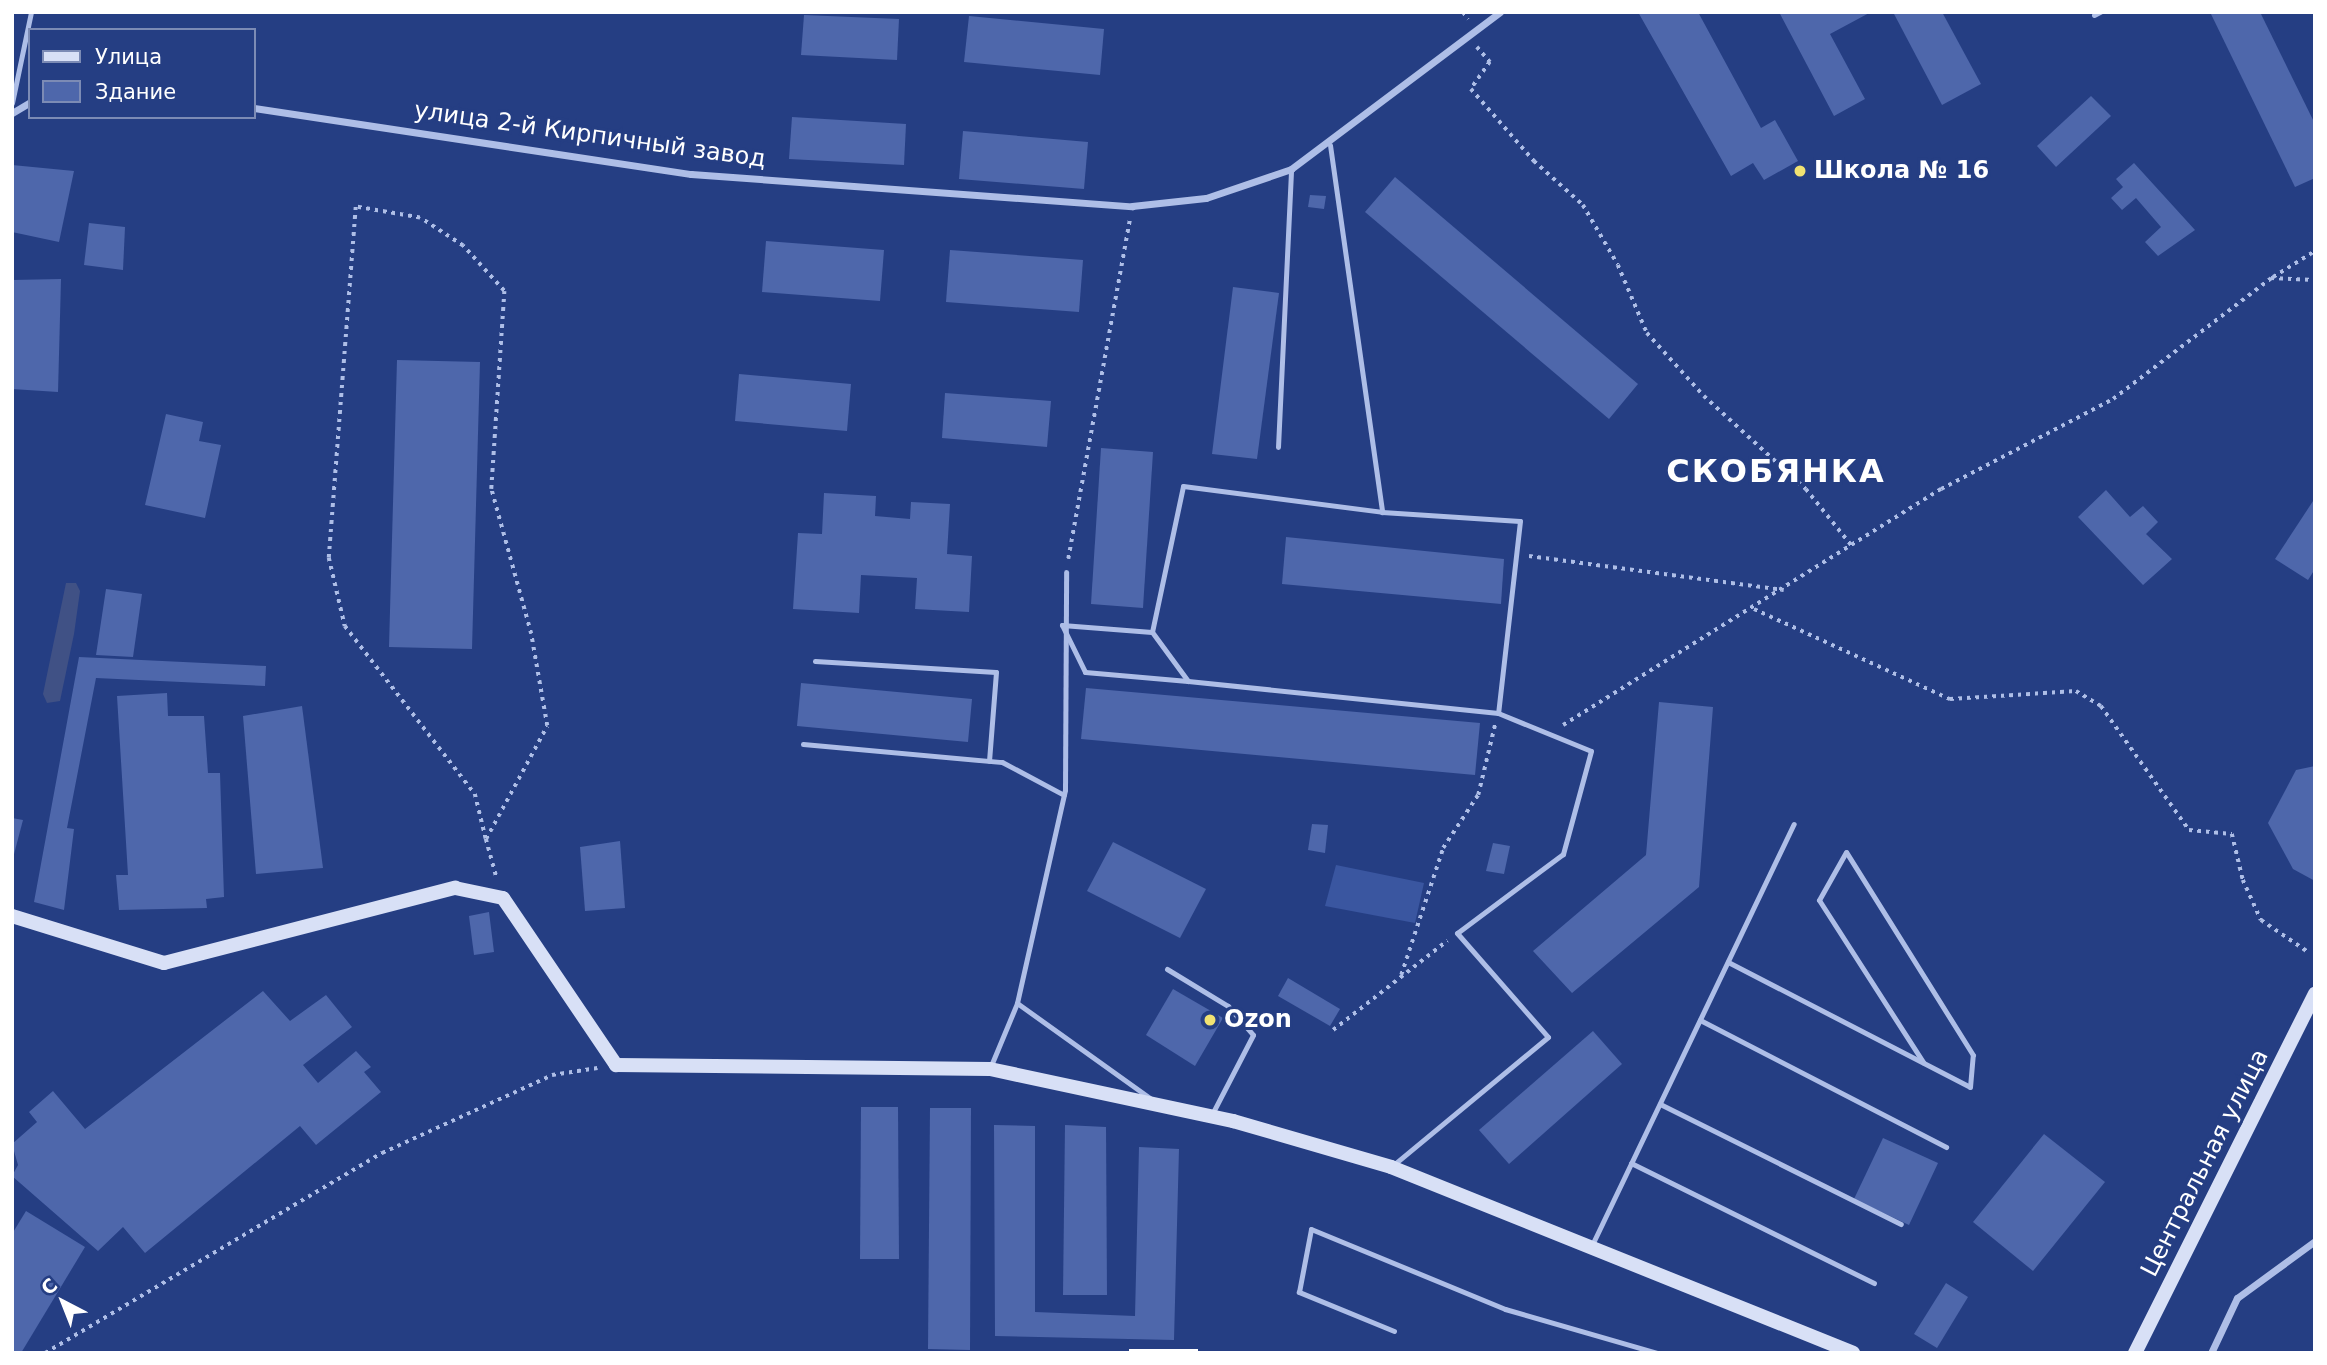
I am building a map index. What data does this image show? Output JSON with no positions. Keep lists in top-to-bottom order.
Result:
{
  "streets": {
    "street": ["улица 2-й Кирпичный завод", "Центральная улица"]
  },
  "districts": ["СКОБЯНКА"],
  "places": ["Школа № 16", "Ozon"],
  "legend": ["Улица", "Здание"],
  "north": "top left"
}
